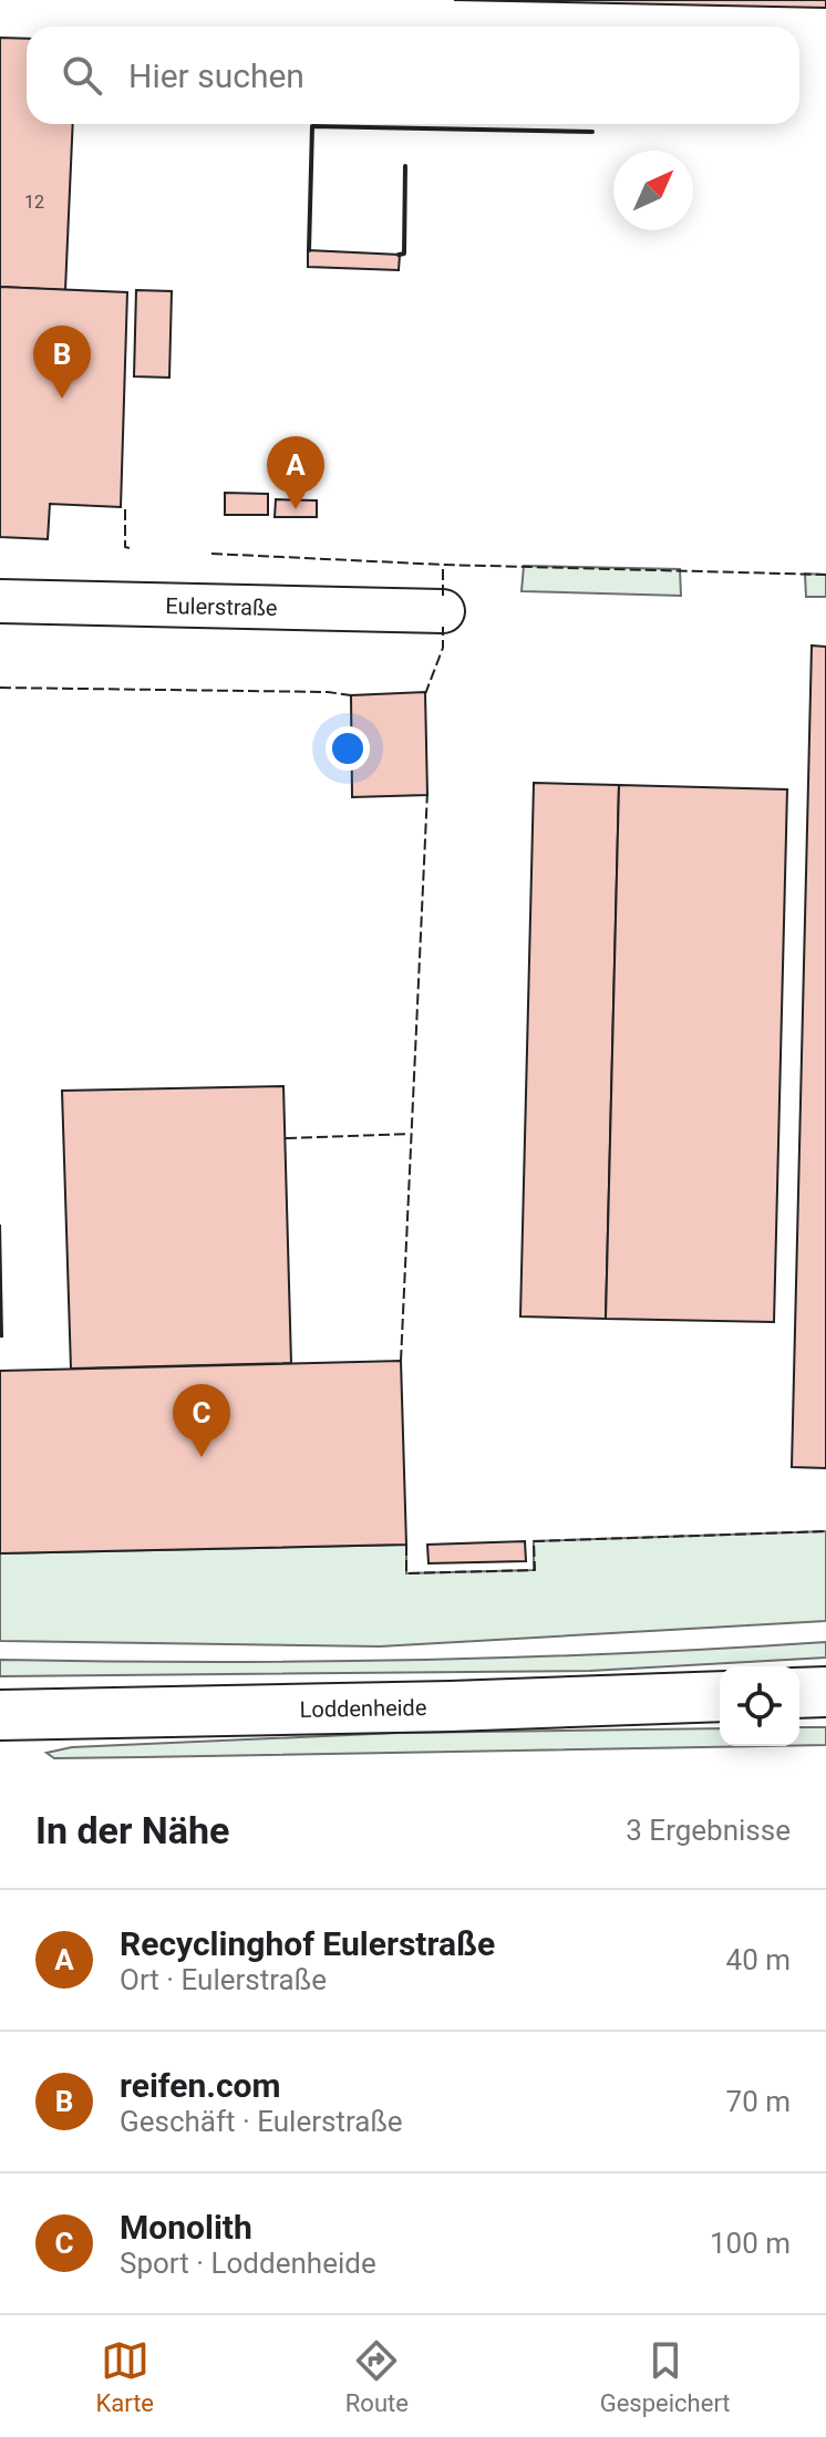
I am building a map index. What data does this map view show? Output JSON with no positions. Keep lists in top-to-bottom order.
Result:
{
  "streets": {
    "street": ["Eulerstraße", "Loddenheide"]
  },
  "house_numbers": ["12"],
  "north": "top right",
  "page": {
    "search": "Hier suchen",
    "pins": ["B", "A", "C"],
    "heading": ["In der Nähe", "3 Ergebnisse"],
    "list": [
      {
        "mark": "A",
        "name": "Recyclinghof Eulerstraße",
        "note": "Ort · Eulerstraße",
        "value": "40 m"
      },
      {
        "mark": "B",
        "name": "reifen.com",
        "note": "Geschäft · Eulerstraße",
        "value": "70 m"
      },
      {
        "mark": "C",
        "name": "Monolith",
        "note": "Sport · Loddenheide",
        "value": "100 m"
      }
    ],
    "nav": ["Karte", "Route", "Gespeichert"]
  }
}
